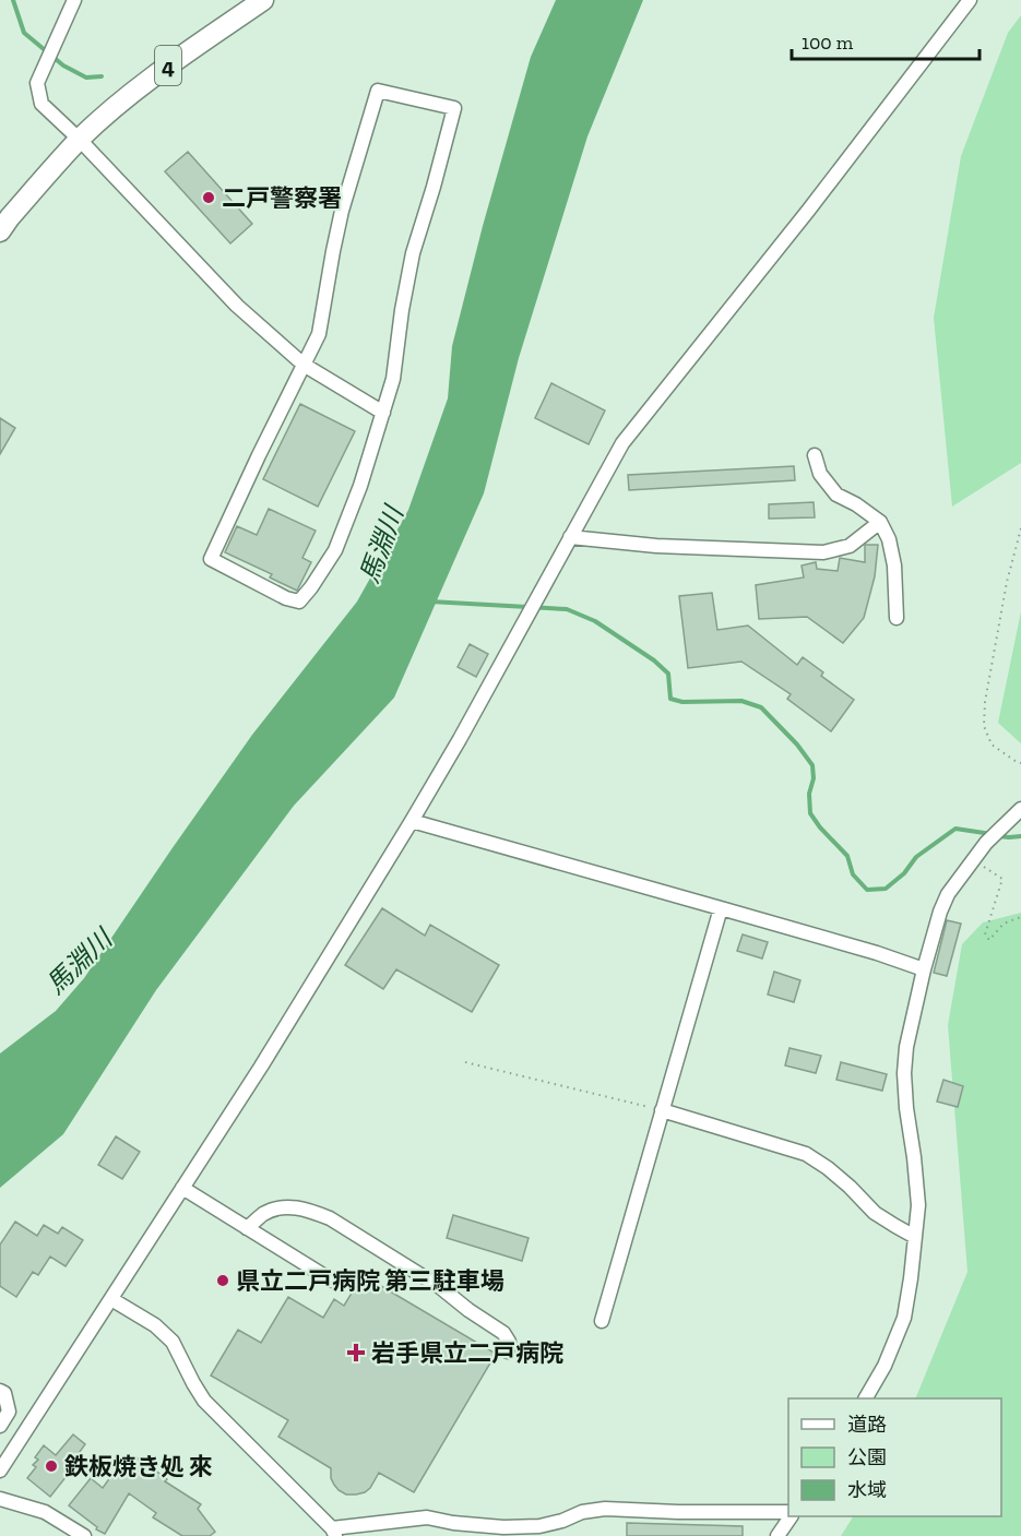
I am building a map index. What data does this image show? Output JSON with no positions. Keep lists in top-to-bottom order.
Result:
{
  "streets": {
    "highway": ["4"]
  },
  "water": ["馬淵川"],
  "places": {
    "other": ["二戸警察署", "県立二戸病院 第三駐車場", "鉄板焼き処 來"],
    "health": ["岩手県立二戸病院"]
  },
  "legend": ["道路", "公園", "水域"],
  "scale_bar": "100 m"
}
